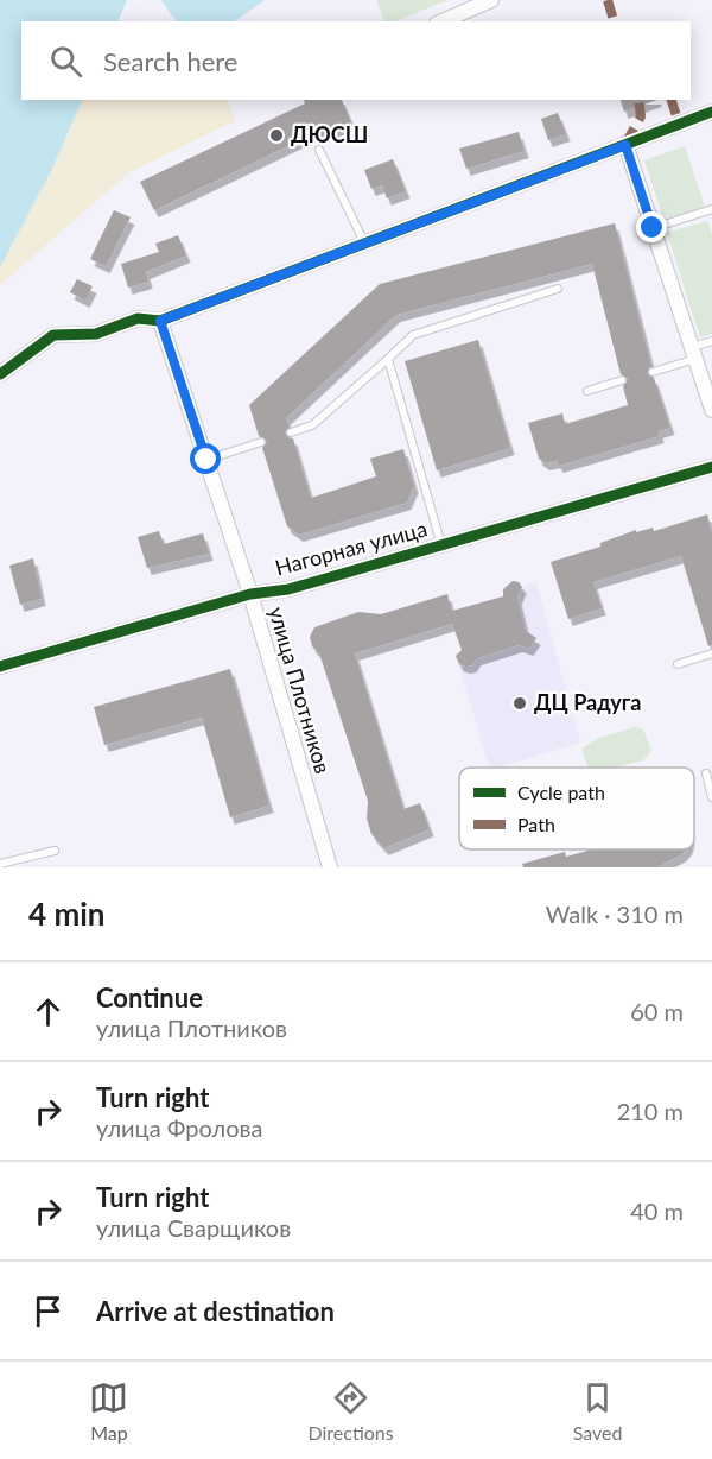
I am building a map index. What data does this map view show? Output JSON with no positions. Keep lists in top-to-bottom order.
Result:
{
  "streets": {
    "street": ["Нагорная улица", "улица Плотников"]
  },
  "crossings": [
    ["Нагорная улица", "улица Плотников"]
  ],
  "places": ["ДЮСШ", "ДЦ Радуга"],
  "legend": ["Cycle path", "Path"],
  "page": {
    "search": "Search here",
    "heading": ["4 min", "Walk · 310 m"],
    "list": [
      ["Continue", "улица Плотников", "60 m"],
      ["Turn right", "улица Фролова", "210 m"],
      ["Turn right", "улица Сварщиков", "40 m"],
      "Arrive at destination"
    ],
    "nav": ["Map", "Directions", "Saved"]
  }
}
